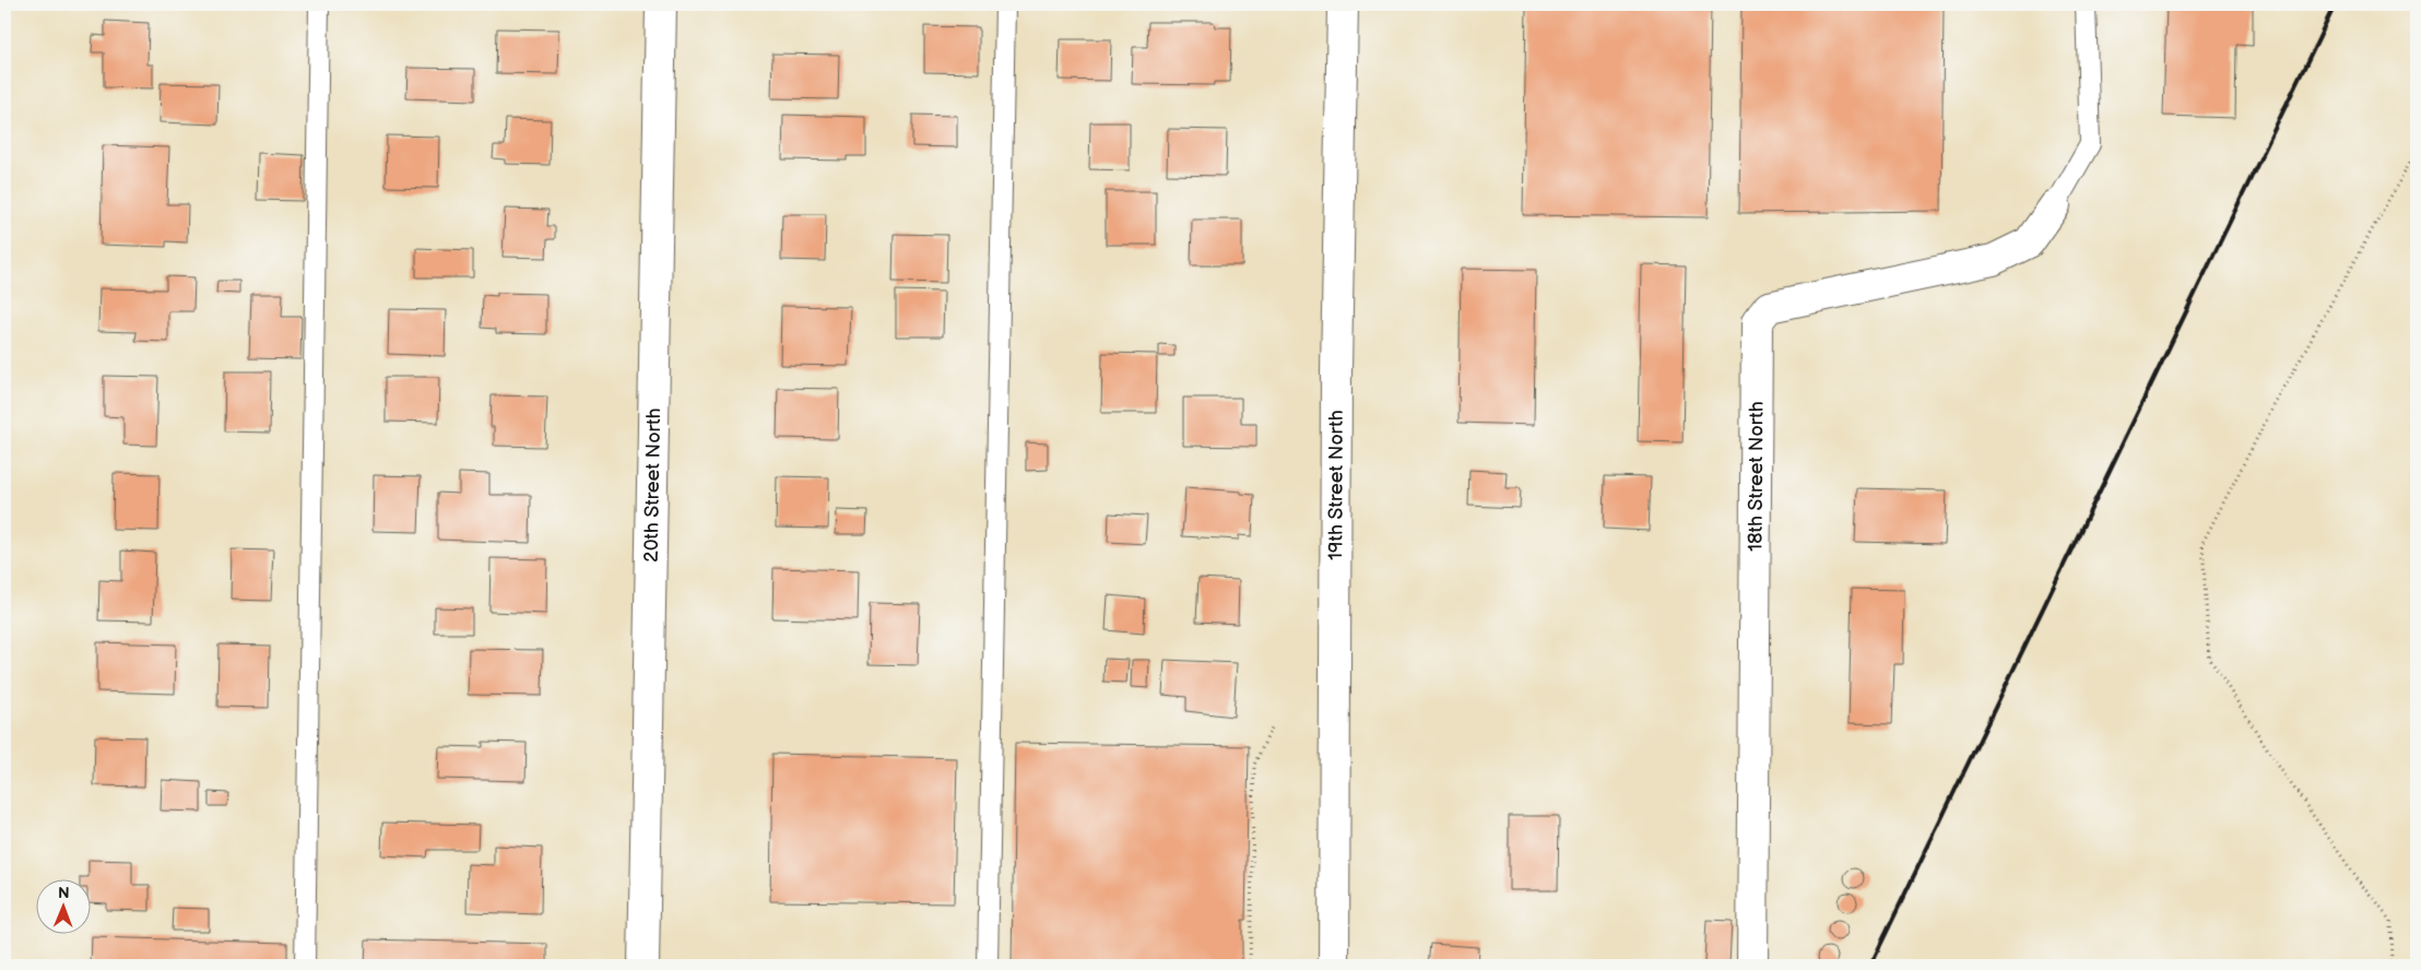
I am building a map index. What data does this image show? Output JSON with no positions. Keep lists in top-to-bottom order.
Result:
{
  "streets": {
    "street": ["18th Street North", "20th Street North", "19th Street North"]
  },
  "north": "top"
}
